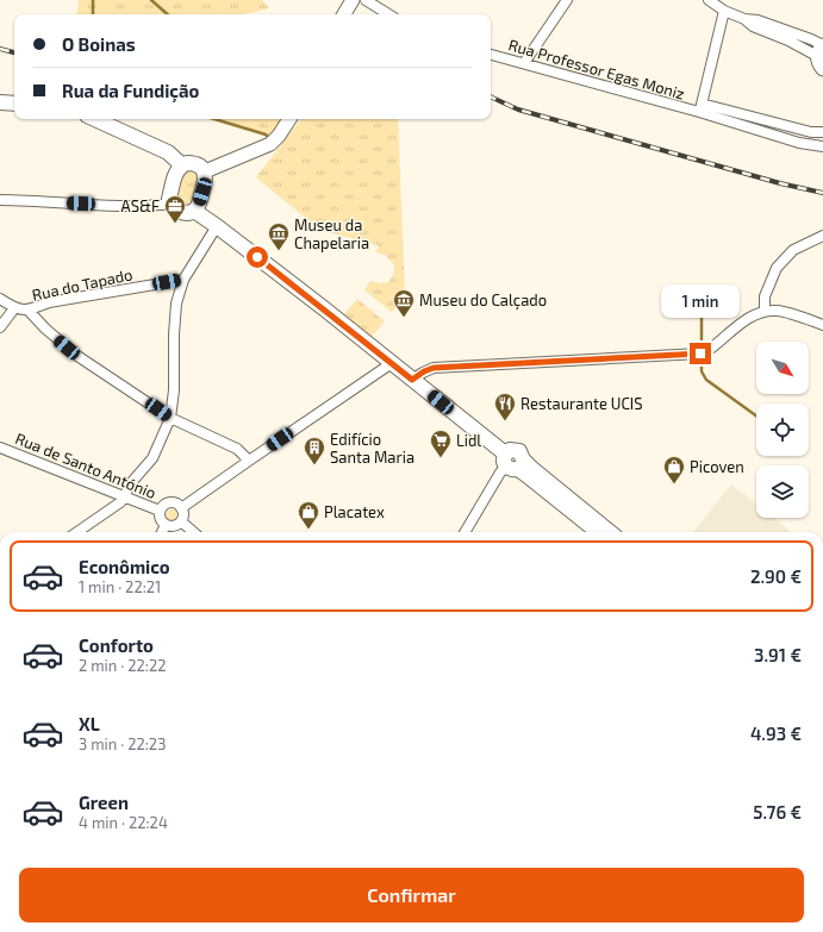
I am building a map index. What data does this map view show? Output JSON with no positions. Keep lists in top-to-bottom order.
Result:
{
  "streets": {
    "street": ["Rua Professor Egas Moniz", "Rua do Tapado", "Rua de Santo António"]
  },
  "places": {
    "office": ["AS&F"],
    "museum": ["Museu da Chapelaria", "Museu do Calçado"],
    "restaurant": ["Restaurante UCIS"],
    "supermarket": ["Lidl"],
    "building": ["Edifício Santa Maria"],
    "shop": ["Picoven", "Placatex"]
  },
  "north": "bottom right",
  "page": {
    "banner": ["O Boinas", "Rua da Fundição"],
    "bubble": "1 min",
    "list": [
      {
        "name": "Econômico",
        "note": "1 min · 22:21",
        "value": "2.90 €"
      },
      {
        "name": "Conforto",
        "note": "2 min · 22:22",
        "value": "3.91 €"
      },
      {
        "name": "XL",
        "note": "3 min · 22:23",
        "value": "4.93 €"
      },
      {
        "name": "Green",
        "note": "4 min · 22:24",
        "value": "5.76 €"
      }
    ],
    "buttons": "Confirmar"
  }
}
